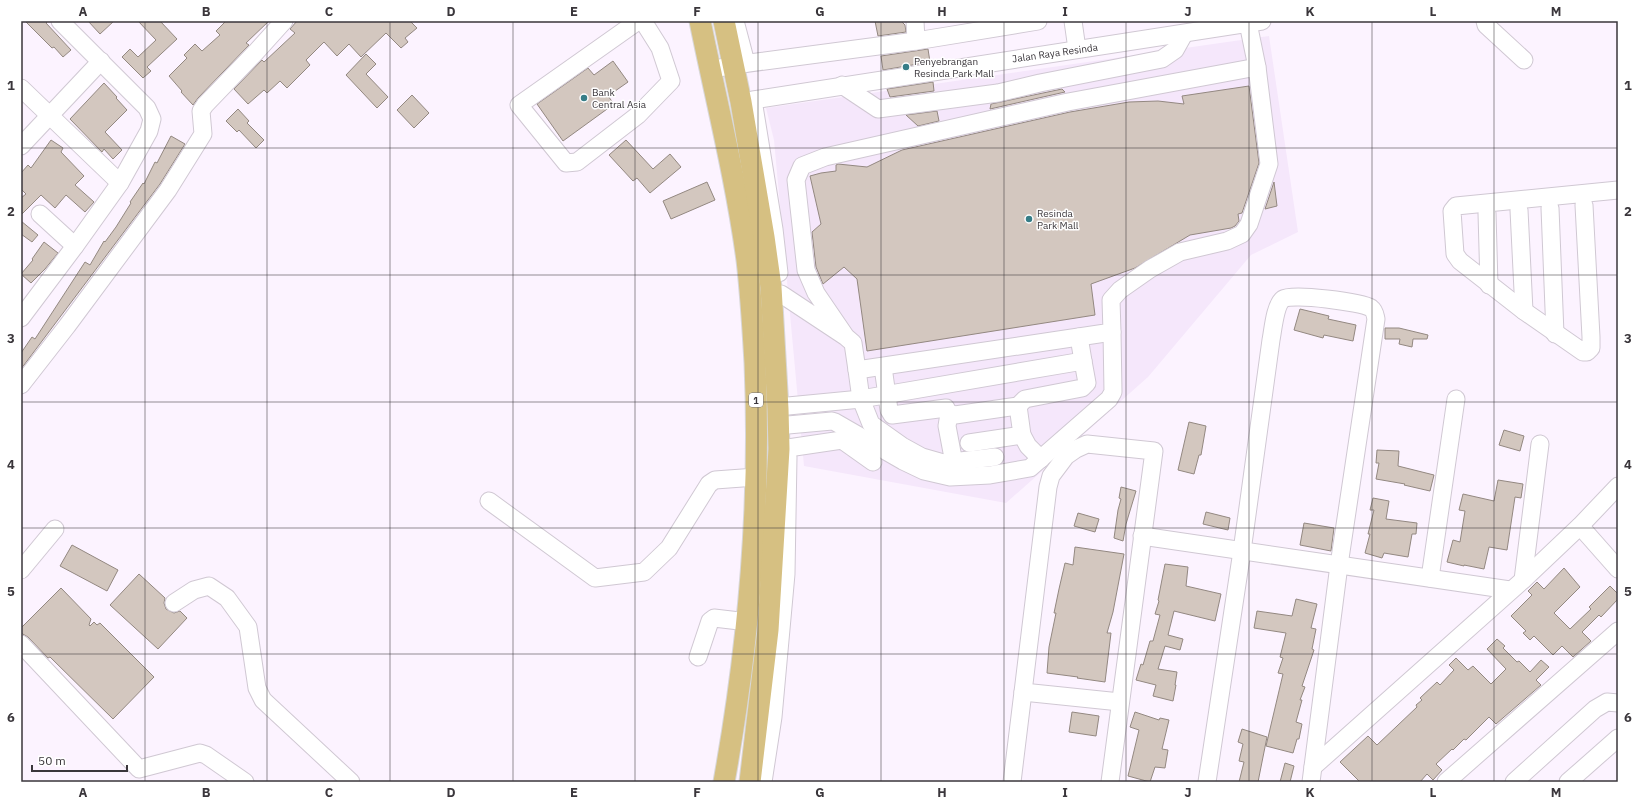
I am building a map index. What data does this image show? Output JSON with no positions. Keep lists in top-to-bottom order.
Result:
{
  "streets": {
    "main road": ["1"],
    "street": ["Jalan Raya Resinda"]
  },
  "places": ["Penyebrangan Resinda Park Mall", "Bank Central Asia", "Resinda Park Mall"],
  "scale_bar": "50 m",
  "grid": {
    "columns": [
      "A",
      "B",
      "C",
      "D",
      "E",
      "F",
      "G",
      "H",
      "I",
      "J",
      "K",
      "L",
      "M"
    ],
    "rows": [
      "1",
      "2",
      "3",
      "4",
      "5",
      "6"
    ]
  }
}
